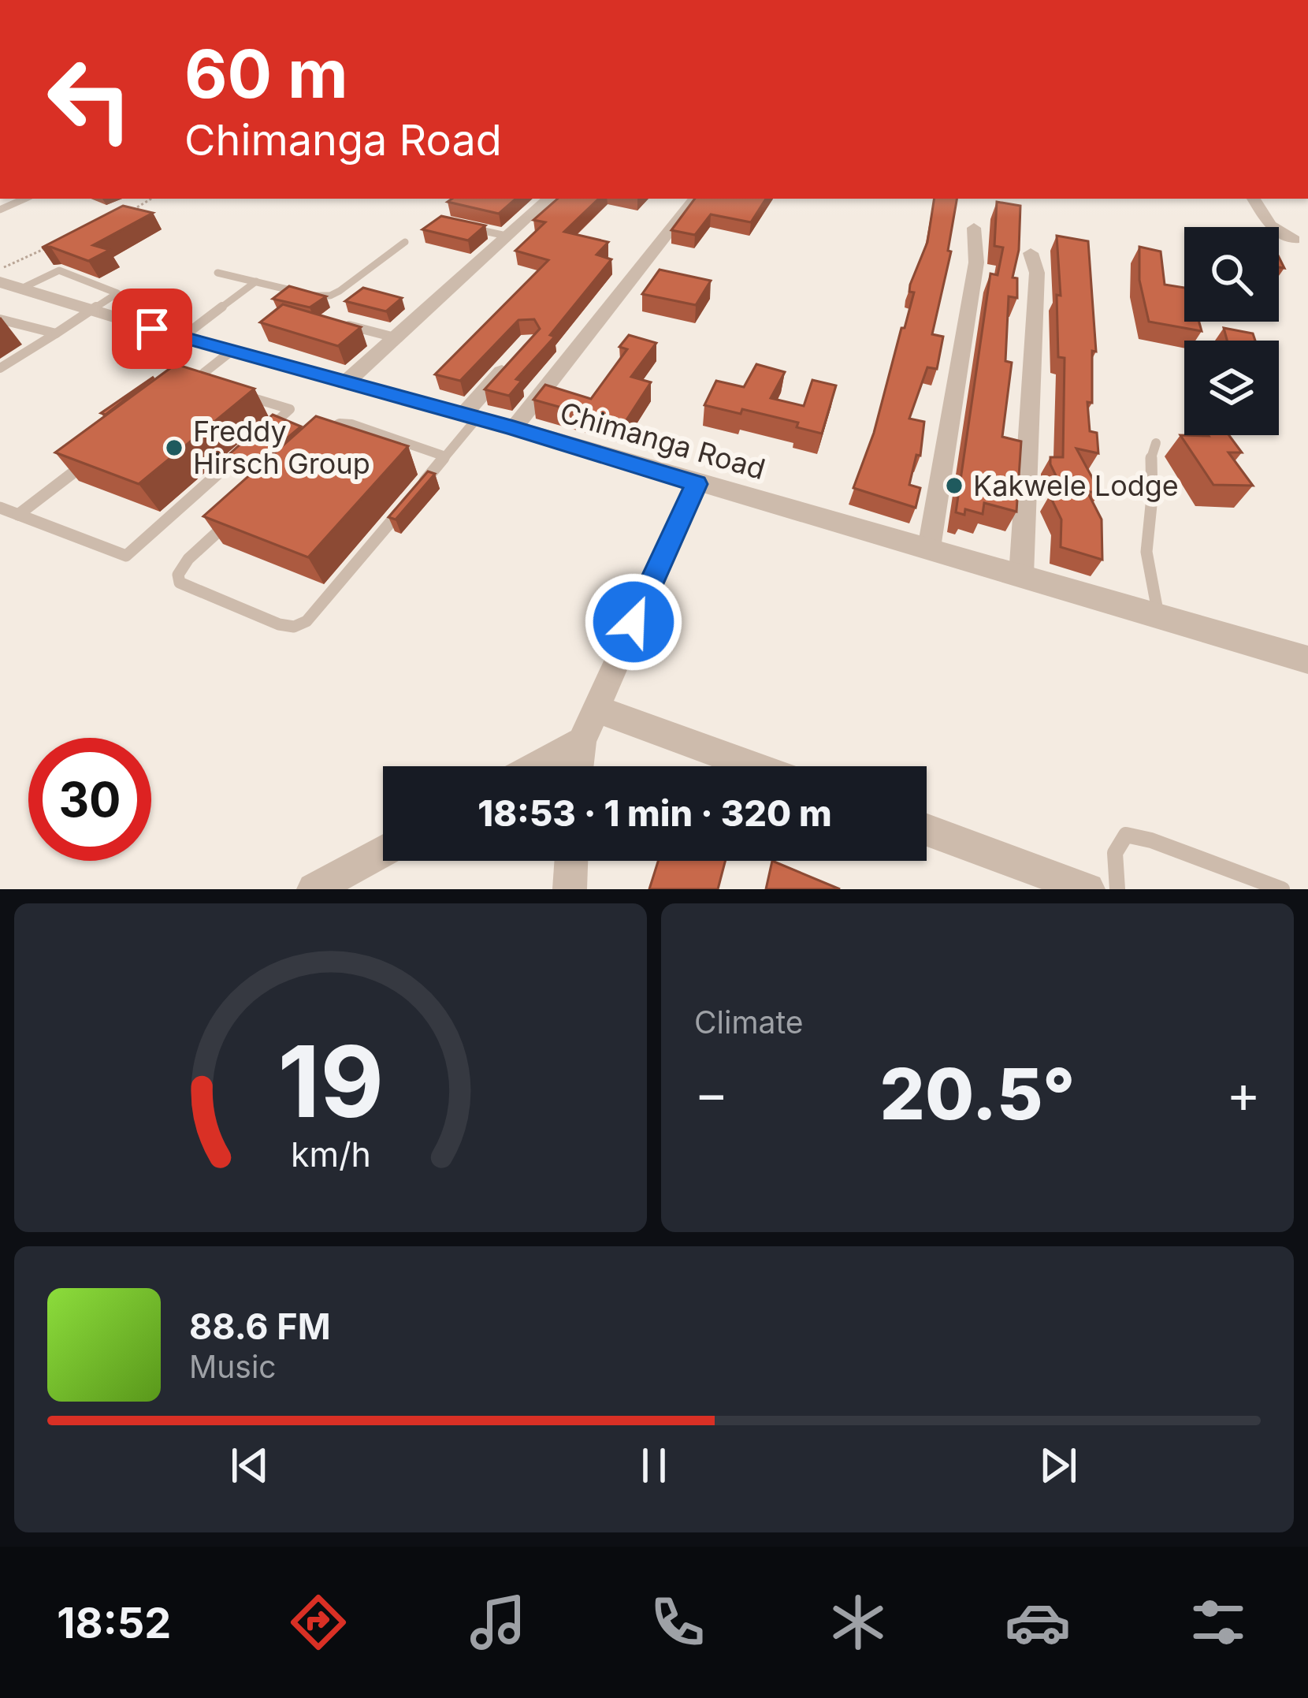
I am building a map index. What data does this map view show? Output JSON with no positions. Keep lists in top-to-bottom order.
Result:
{
  "streets": {
    "street": ["Chimanga Road"]
  },
  "places": ["Freddy Hirsch Group", "Kakwele Lodge"],
  "page": {
    "turn": ["60 m", "Chimanga Road"],
    "limit": "30",
    "trip": "18:53 · 1 min · 320 m",
    "tile": "Climate",
    "heat": ["−", "20.5°", "+"],
    "song": ["88.6 FM", "Music"],
    "tabs": "18:52",
    "gauge": ["19", "km/h"]
  }
}
